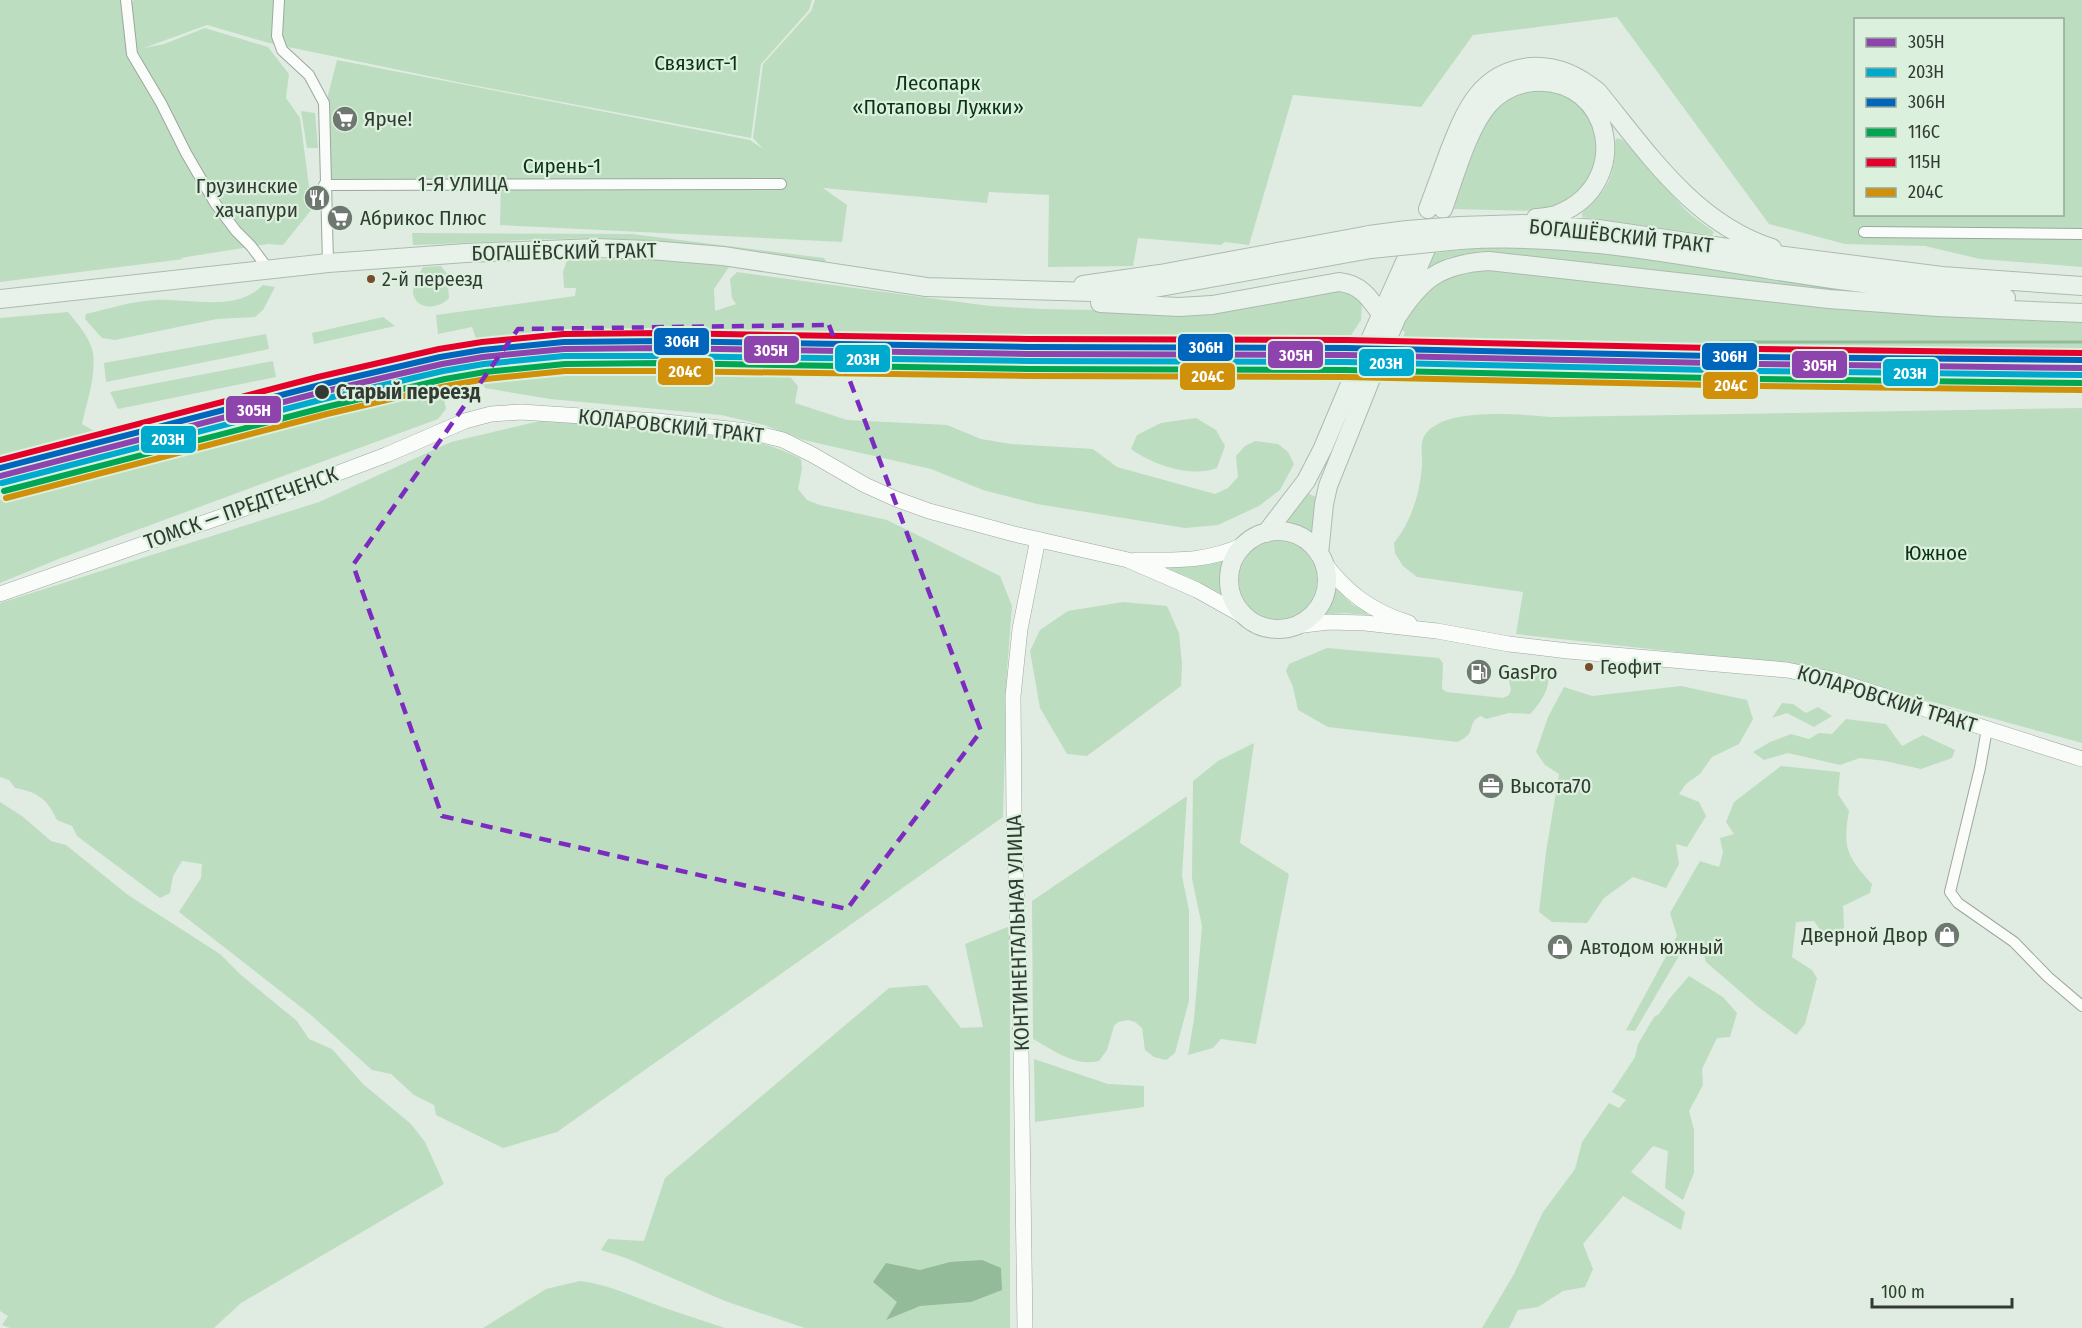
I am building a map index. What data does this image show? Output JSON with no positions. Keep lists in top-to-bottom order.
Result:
{
  "streets": {
    "main road": [
      "БОГАШЁВСКИЙ ТРАКТ",
      "КОЛАРОВСКИЙ ТРАКТ",
      "ТОМСК — ПРЕДТЕЧЕНСК",
      "КОНТИНЕНТАЛЬНАЯ УЛИЦА"
    ],
    "street": ["1-Я УЛИЦА"]
  },
  "crossings": [
    ["КОЛАРОВСКИЙ ТРАКТ", "ТОМСК — ПРЕДТЕЧЕНСК"],
    ["КОЛАРОВСКИЙ ТРАКТ", "КОНТИНЕНТАЛЬНАЯ УЛИЦА"]
  ],
  "parks": [
    "Связист-1",
    "Лесопарк «Потаповы Лужки»",
    "Сирень-1",
    "Южное"
  ],
  "places": {
    "supermarket": ["Ярче!", "Абрикос Плюс"],
    "restaurant": ["Грузинские хачапури"],
    "other": ["2-й переезд", "Старый переезд", "Геофит"],
    "fuel station": ["GasPro"],
    "office": ["Высота70"],
    "shop": ["Дверной Двор", "Автодом южный"]
  },
  "lines": [
    "transit line 115Н",
    "transit line 306Н",
    "transit line 305Н",
    "transit line 203Н",
    "transit line 116С",
    "transit line 204С"
  ],
  "legend": [
    "305Н",
    "203Н",
    "306Н",
    "116С",
    "115Н",
    "204С"
  ],
  "scale_bar": "100 m"
}
